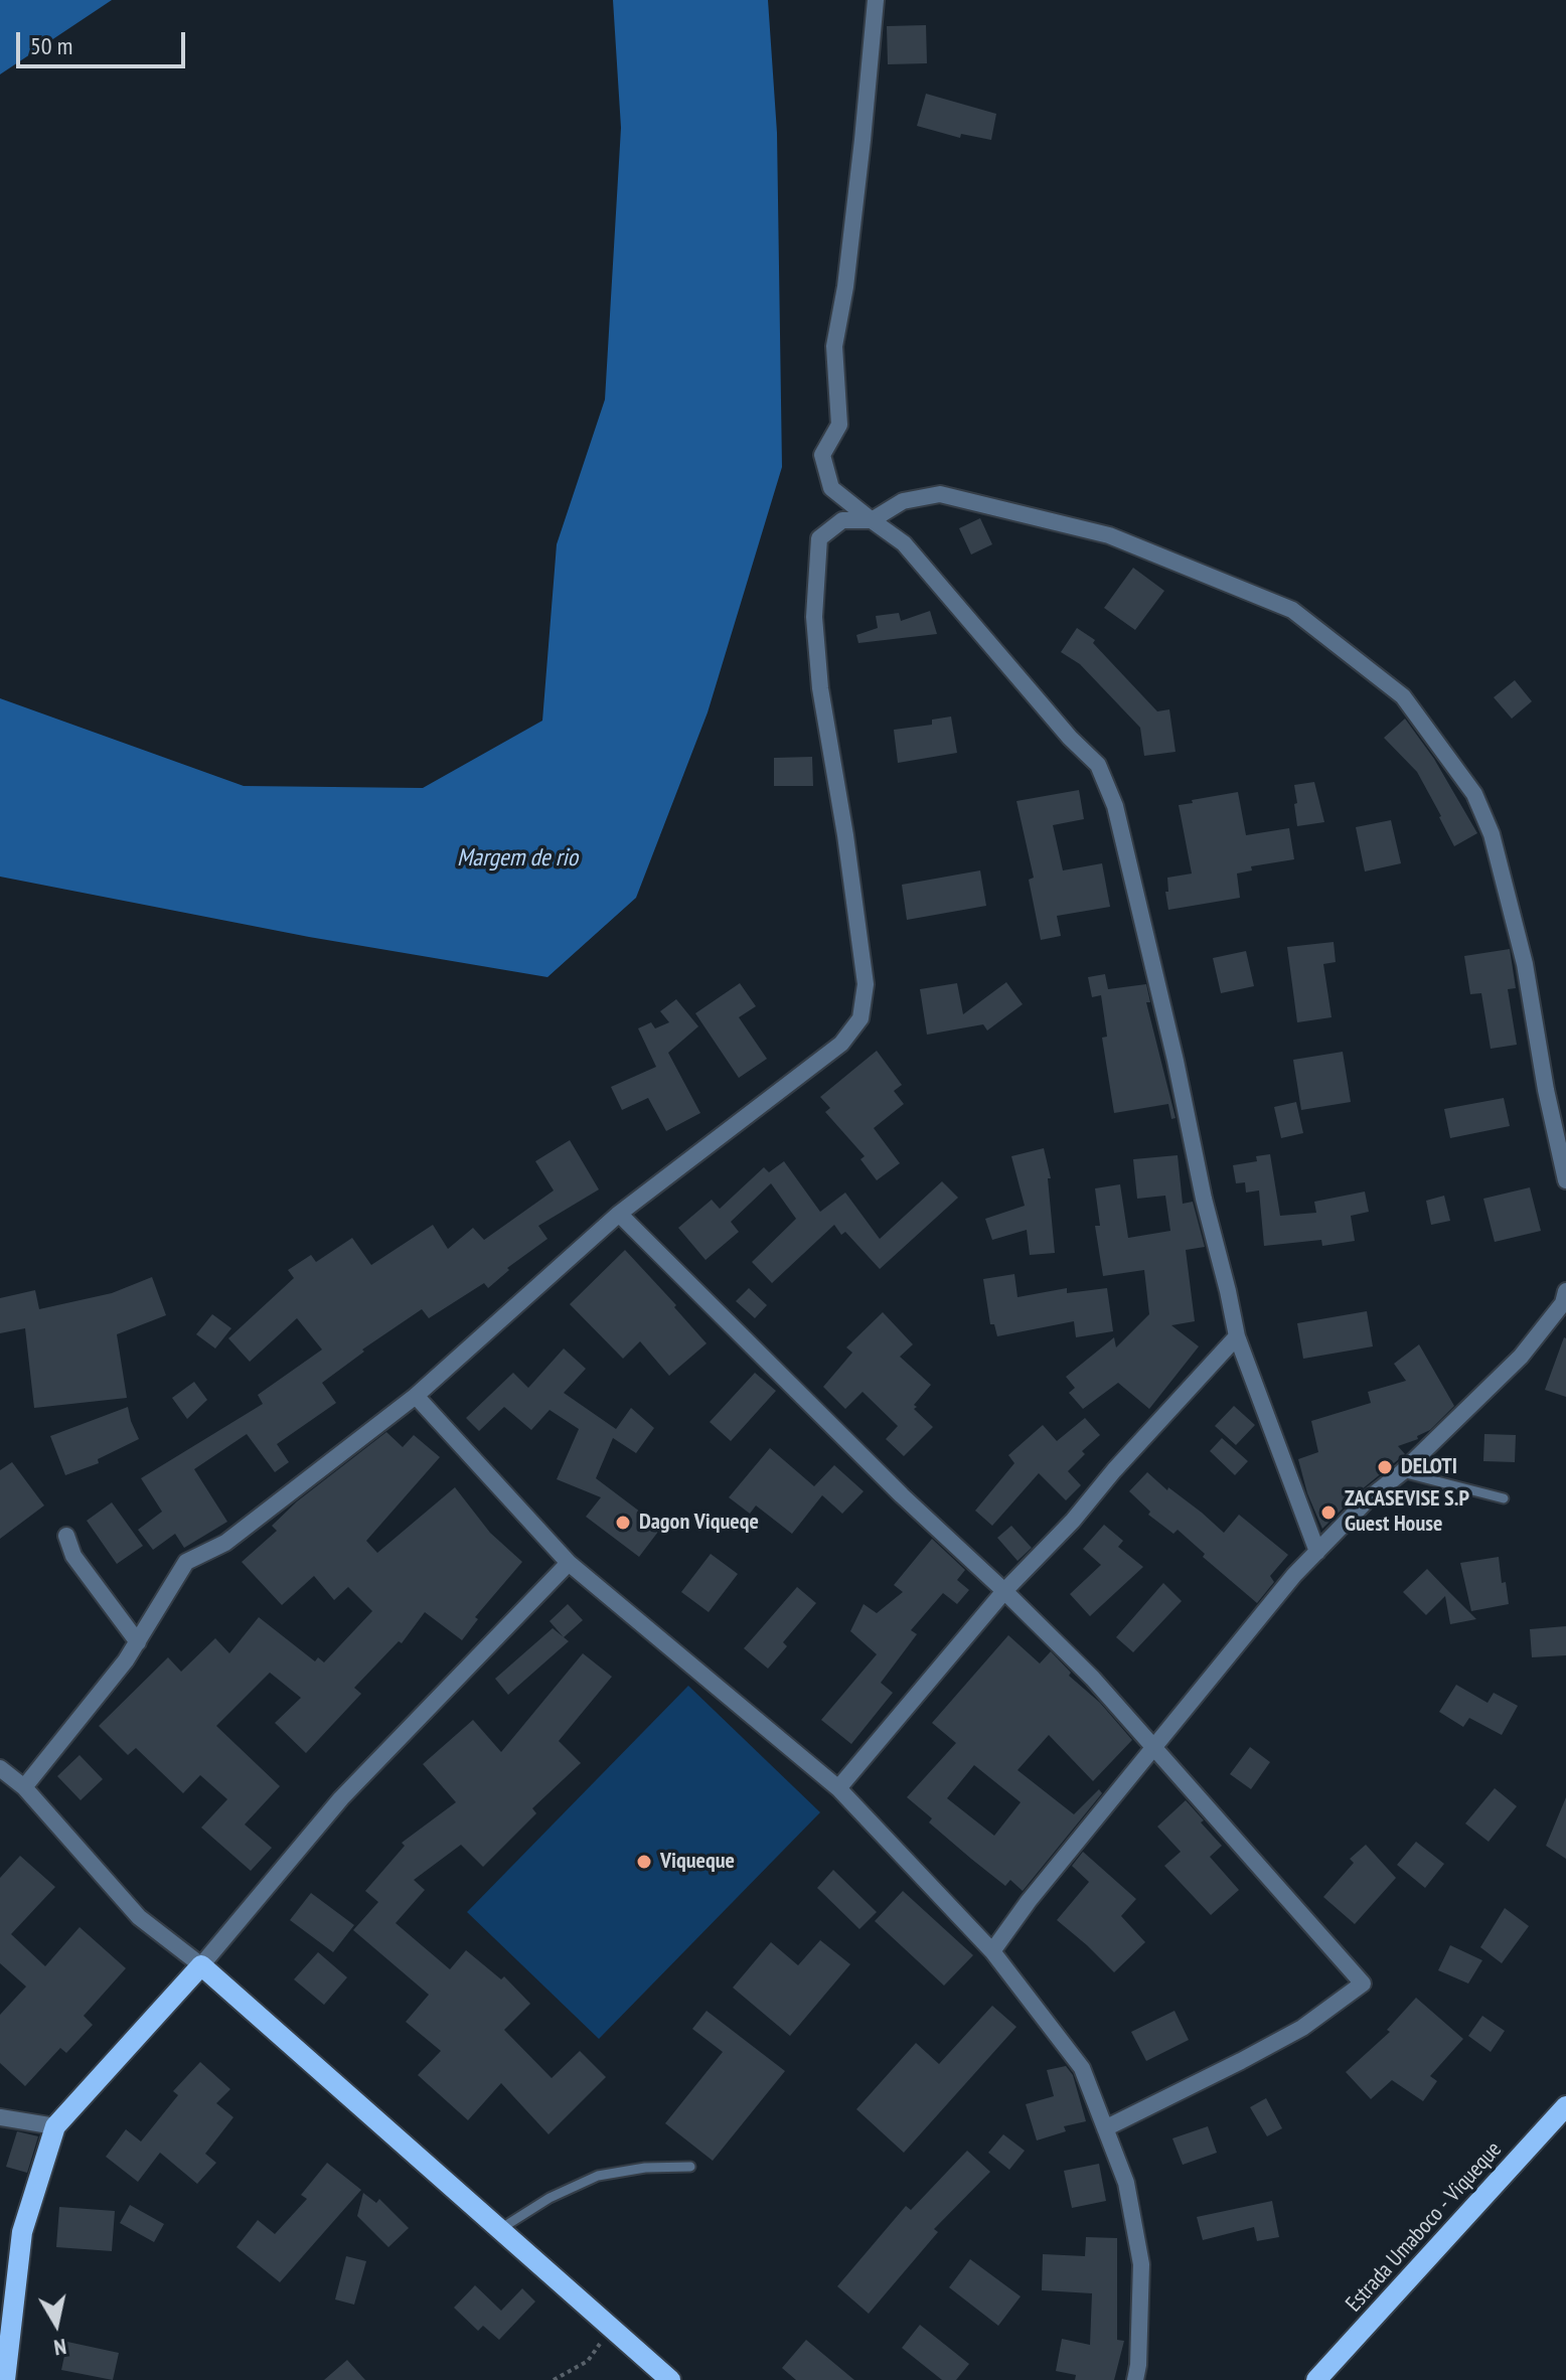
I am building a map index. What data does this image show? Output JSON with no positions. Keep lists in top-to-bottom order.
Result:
{
  "streets": {
    "main road": ["Estrada Umaboco - Viqueque"]
  },
  "water": ["Margem de rio"],
  "places": [
    "DELOTI",
    "ZACASEVISE S.P Guest House",
    "Dagon Viqueqe",
    "Viqueque"
  ],
  "scale_bar": "50 m",
  "north": "bottom"
}
